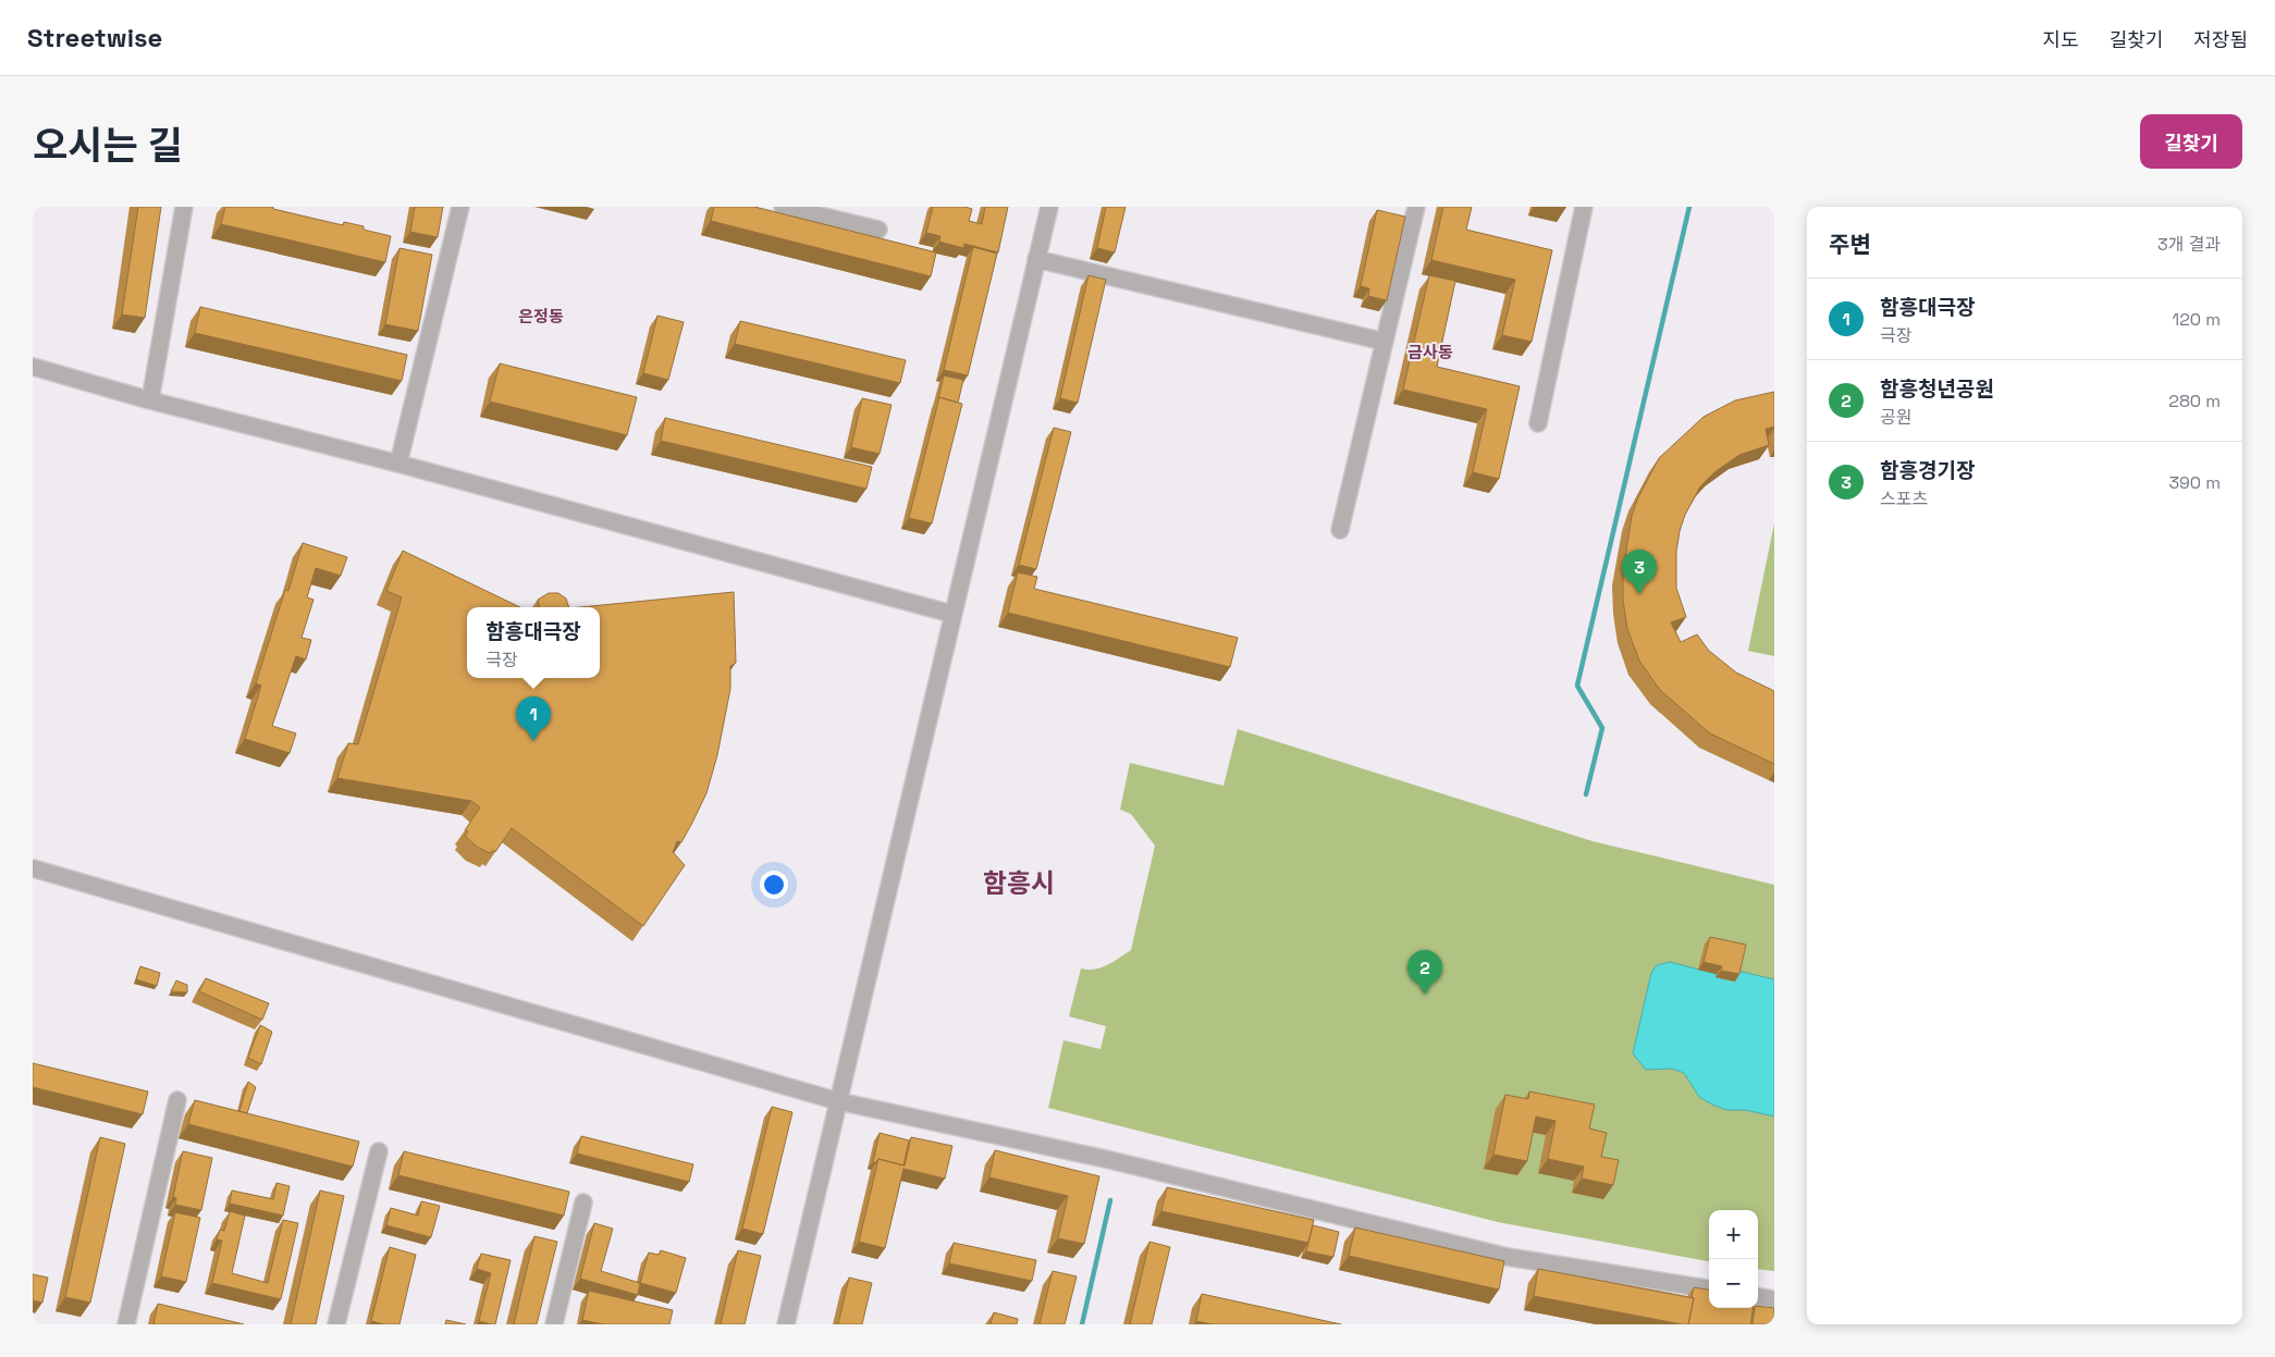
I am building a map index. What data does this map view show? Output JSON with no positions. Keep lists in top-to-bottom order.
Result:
{
  "districts": ["은정동", "금사동", "함흥시"],
  "page": {
    "header": "Streetwise",
    "nav": ["지도", "길찾기", "저장됨"],
    "title": "오시는 길",
    "buttons": "길찾기",
    "heading": ["주변", "3개 결과"],
    "list": [
      {
        "mark": "1",
        "name": "함흥대극장",
        "note": "극장",
        "value": "120 m"
      },
      {
        "mark": "2",
        "name": "함흥청년공원",
        "note": "공원",
        "value": "280 m"
      },
      {
        "mark": "3",
        "name": "함흥경기장",
        "note": "스포츠",
        "value": "390 m"
      }
    ],
    "pins": ["3", "1", "2"],
    "popup": ["함흥대극장", "극장"],
    "map_buttons": ["+", "−"]
  }
}
